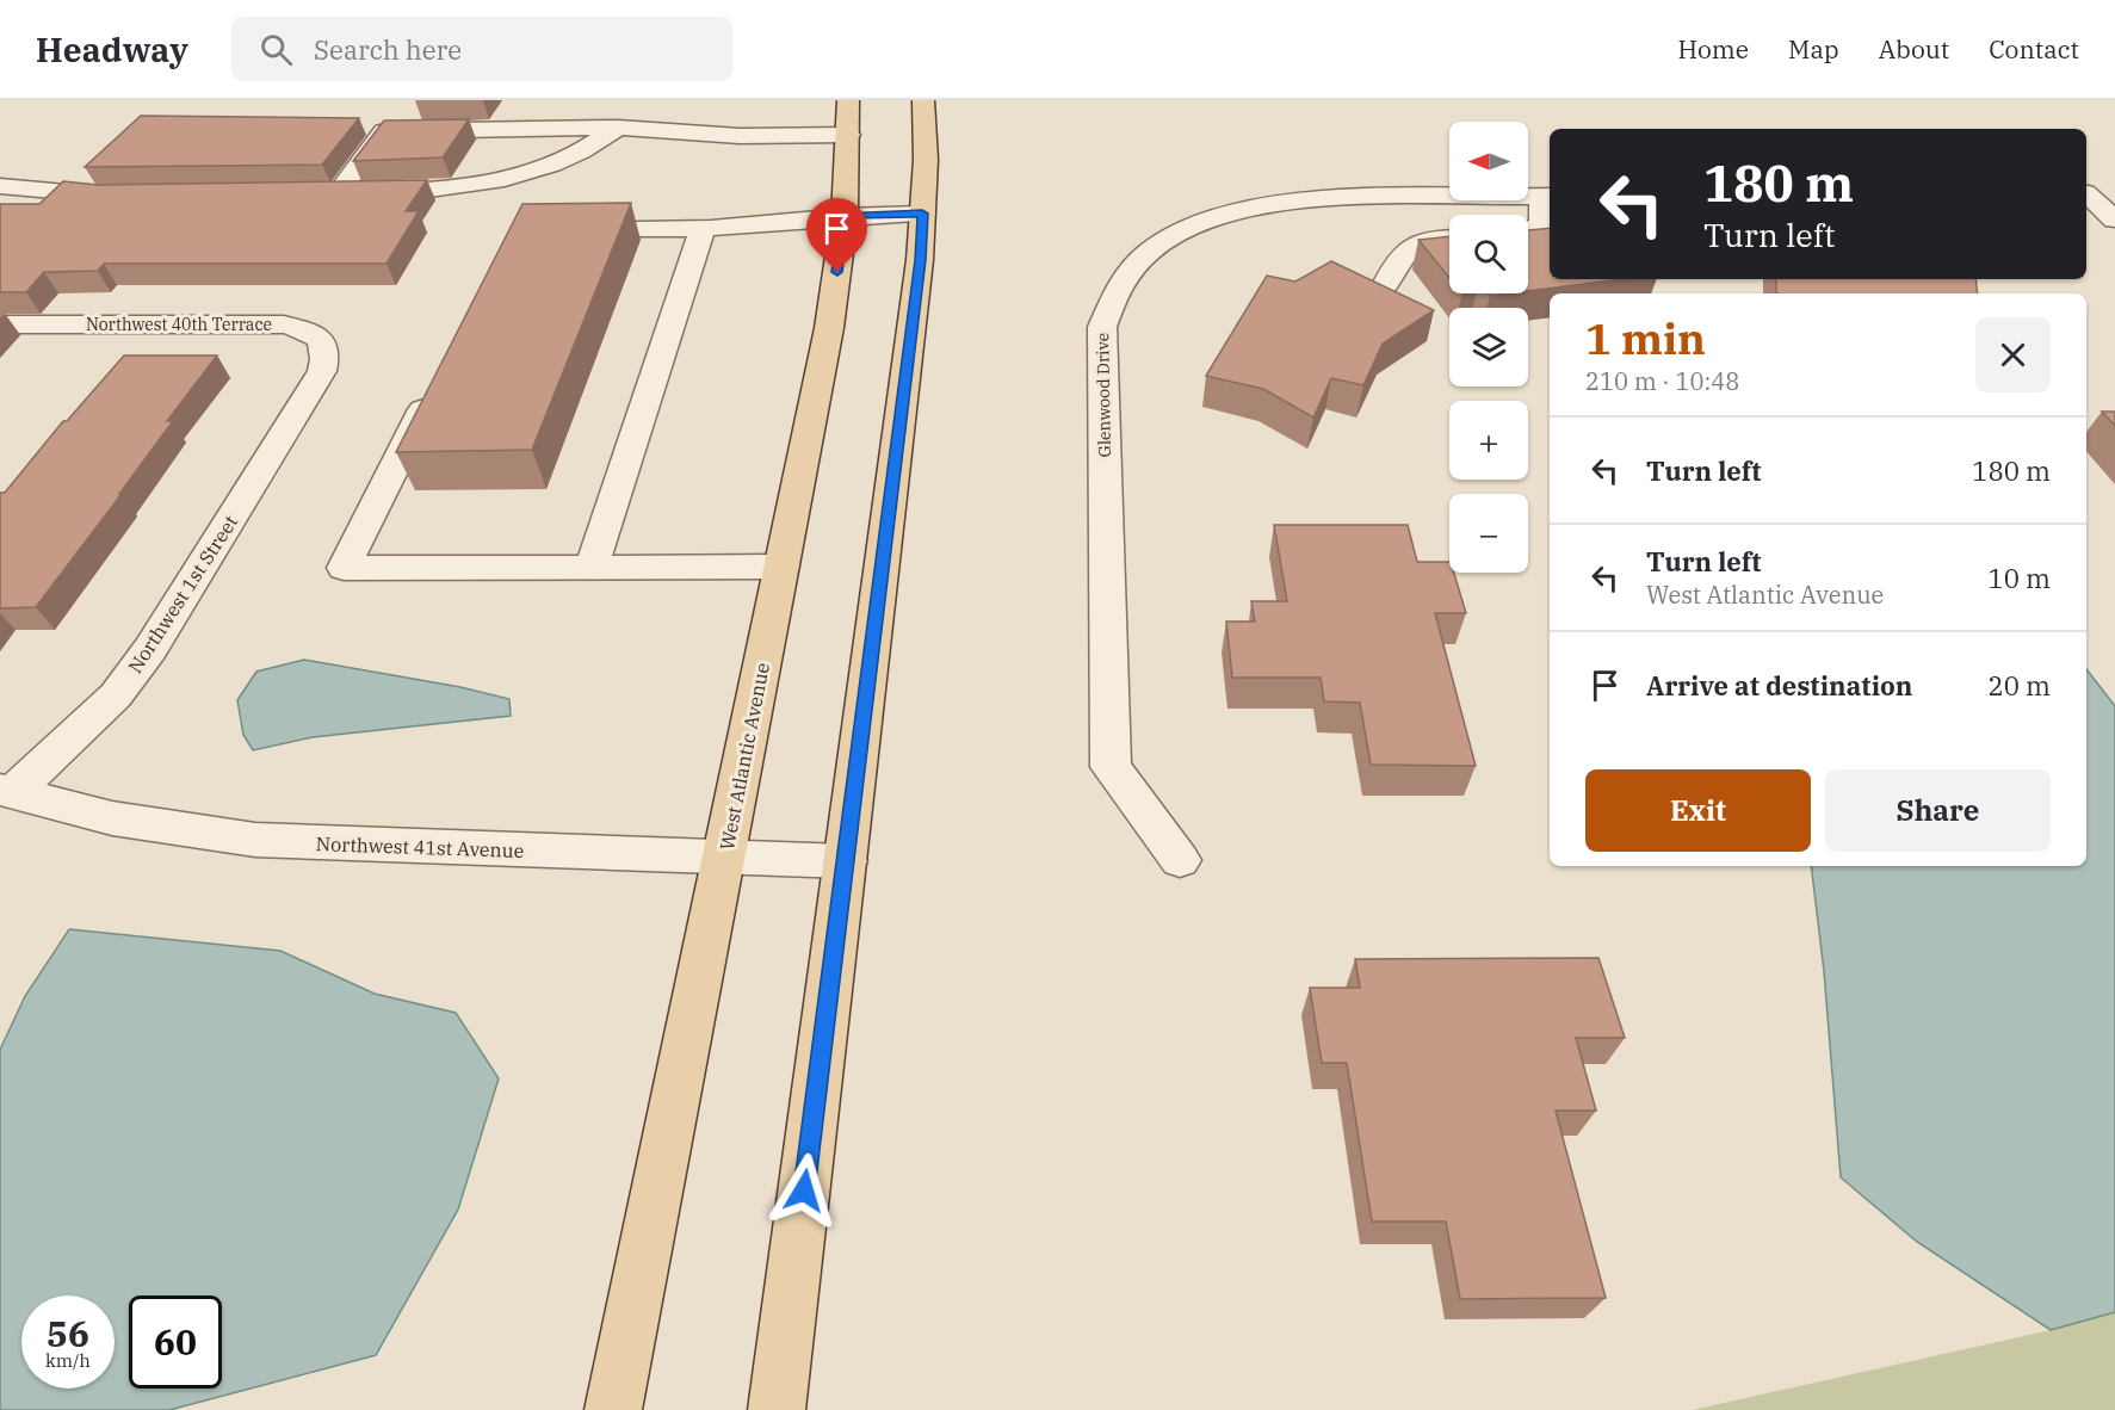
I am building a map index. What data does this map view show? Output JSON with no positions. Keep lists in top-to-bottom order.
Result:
{
  "streets": {
    "main road": ["West Atlantic Avenue"],
    "street": [
      "Northwest 40th Terrace",
      "Glenwood Drive",
      "Northwest 1st Street",
      "Northwest 41st Avenue"
    ]
  },
  "crossings": [
    ["Northwest 40th Terrace", "Northwest 1st Street"],
    ["Northwest 1st Street", "Northwest 41st Avenue"],
    ["West Atlantic Avenue", "Northwest 41st Avenue"]
  ],
  "north": "left",
  "page": {
    "header": "Headway",
    "search": "Search here",
    "nav": [
      "Home",
      "Map",
      "About",
      "Contact"
    ],
    "map_buttons": ["+", "−"],
    "turn": ["180 m", "Turn left"],
    "heading": ["1 min", "210 m · 10:48"],
    "list": [
      {
        "name": "Turn left",
        "value": "180 m"
      },
      {
        "name": "Turn left",
        "note": "West Atlantic Avenue",
        "value": "10 m"
      },
      {
        "name": "Arrive at destination",
        "value": "20 m"
      }
    ],
    "buttons": ["Exit", "Share"],
    "speed": "56 km/h",
    "limit": "60"
  }
}
